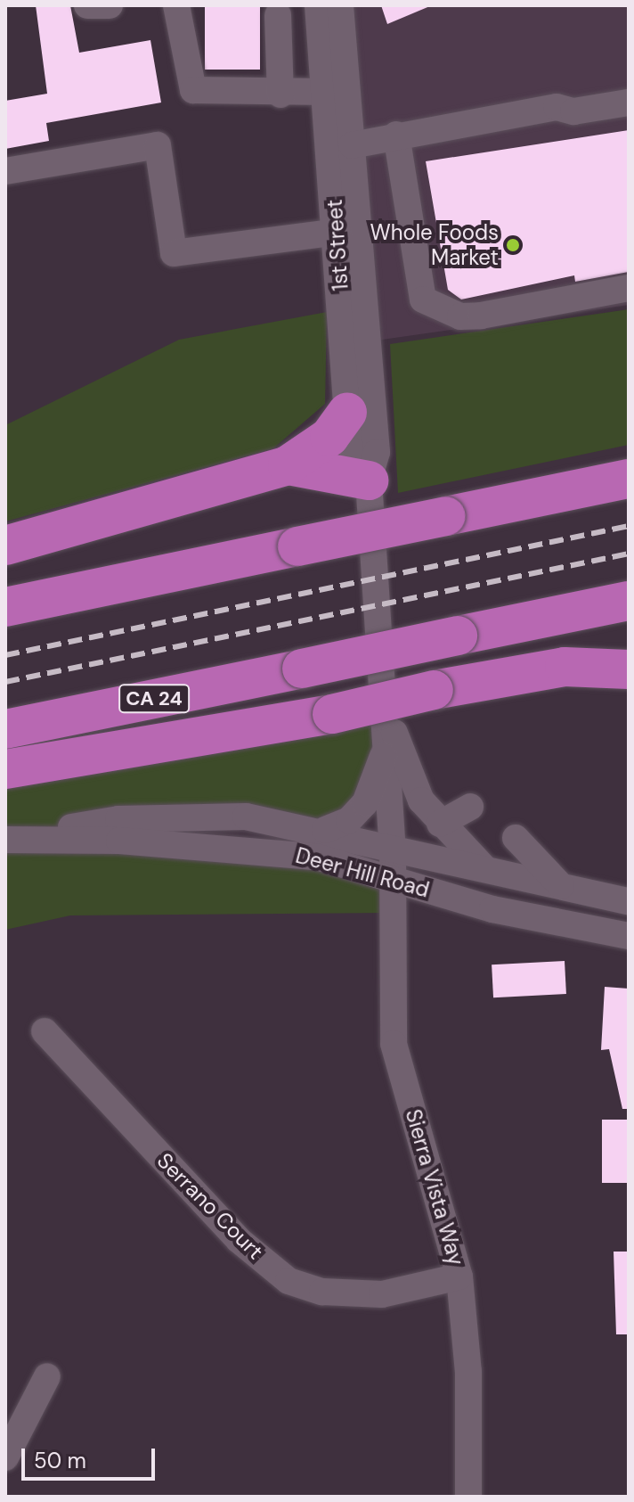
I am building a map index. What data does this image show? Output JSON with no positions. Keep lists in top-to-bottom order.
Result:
{
  "streets": {
    "highway": ["CA 24"],
    "street": [
      "1st Street",
      "Deer Hill Road",
      "Sierra Vista Way",
      "Serrano Court"
    ]
  },
  "crossings": [
    ["1st Street", "Deer Hill Road"],
    ["1st Street", "Sierra Vista Way"],
    ["Deer Hill Road", "Sierra Vista Way"],
    ["Sierra Vista Way", "Serrano Court"]
  ],
  "places": ["Whole Foods Market"],
  "scale_bar": "50 m"
}
